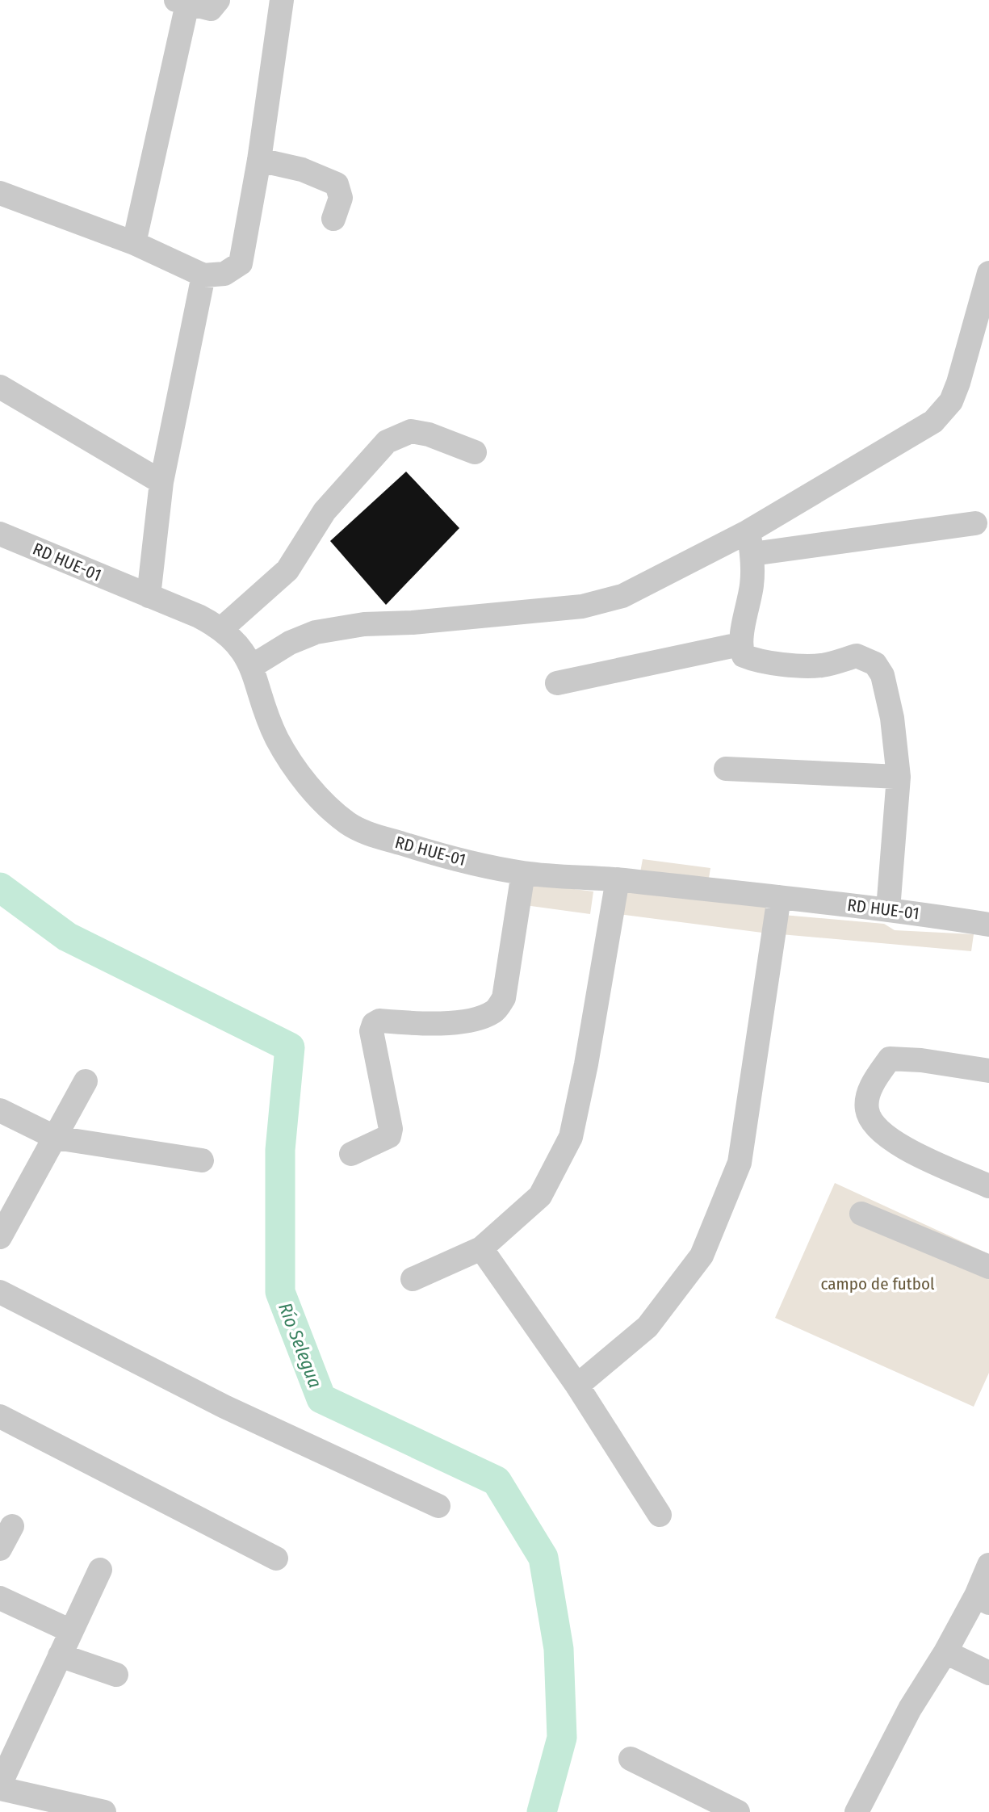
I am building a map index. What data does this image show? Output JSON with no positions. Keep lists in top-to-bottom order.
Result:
{
  "streets": {
    "street": ["RD HUE-01"]
  },
  "water": ["Río Selegua"],
  "parks": ["campo de futbol"]
}
